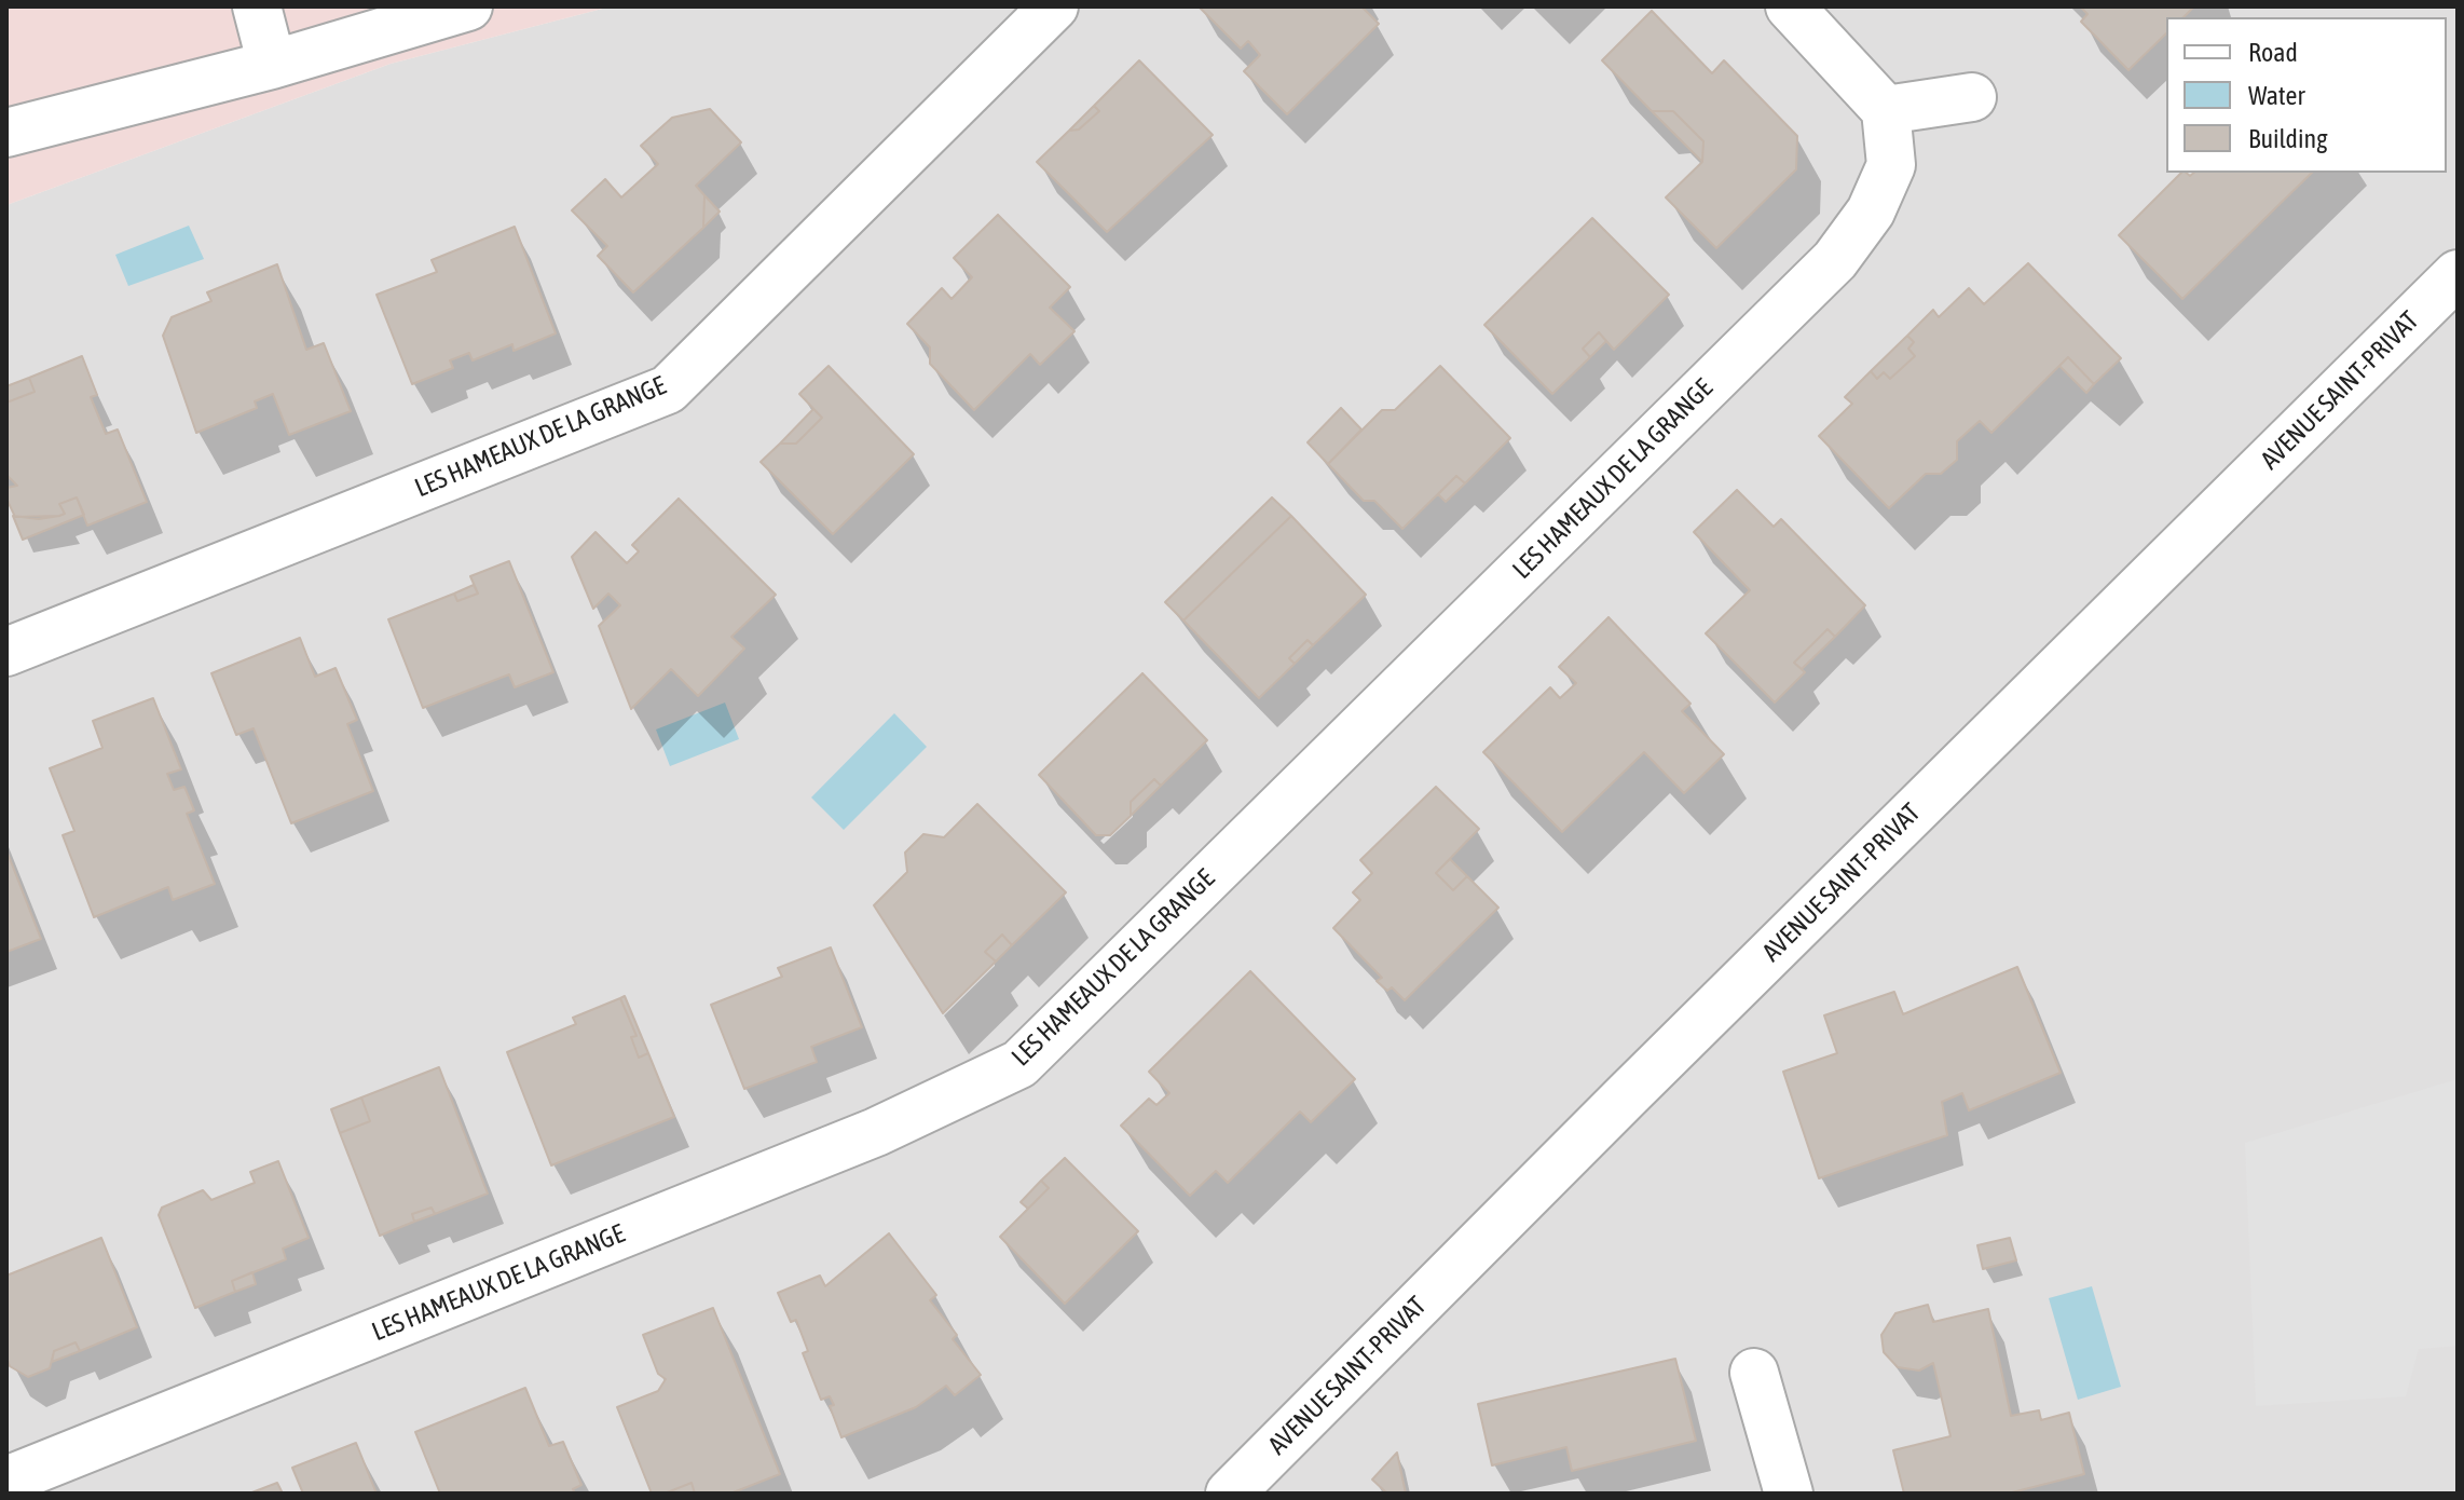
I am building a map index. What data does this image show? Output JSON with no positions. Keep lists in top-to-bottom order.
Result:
{
  "streets": {
    "street": ["AVENUE SAINT-PRIVAT", "LES HAMEAUX DE LA GRANGE"]
  },
  "legend": ["Road", "Water", "Building"]
}
